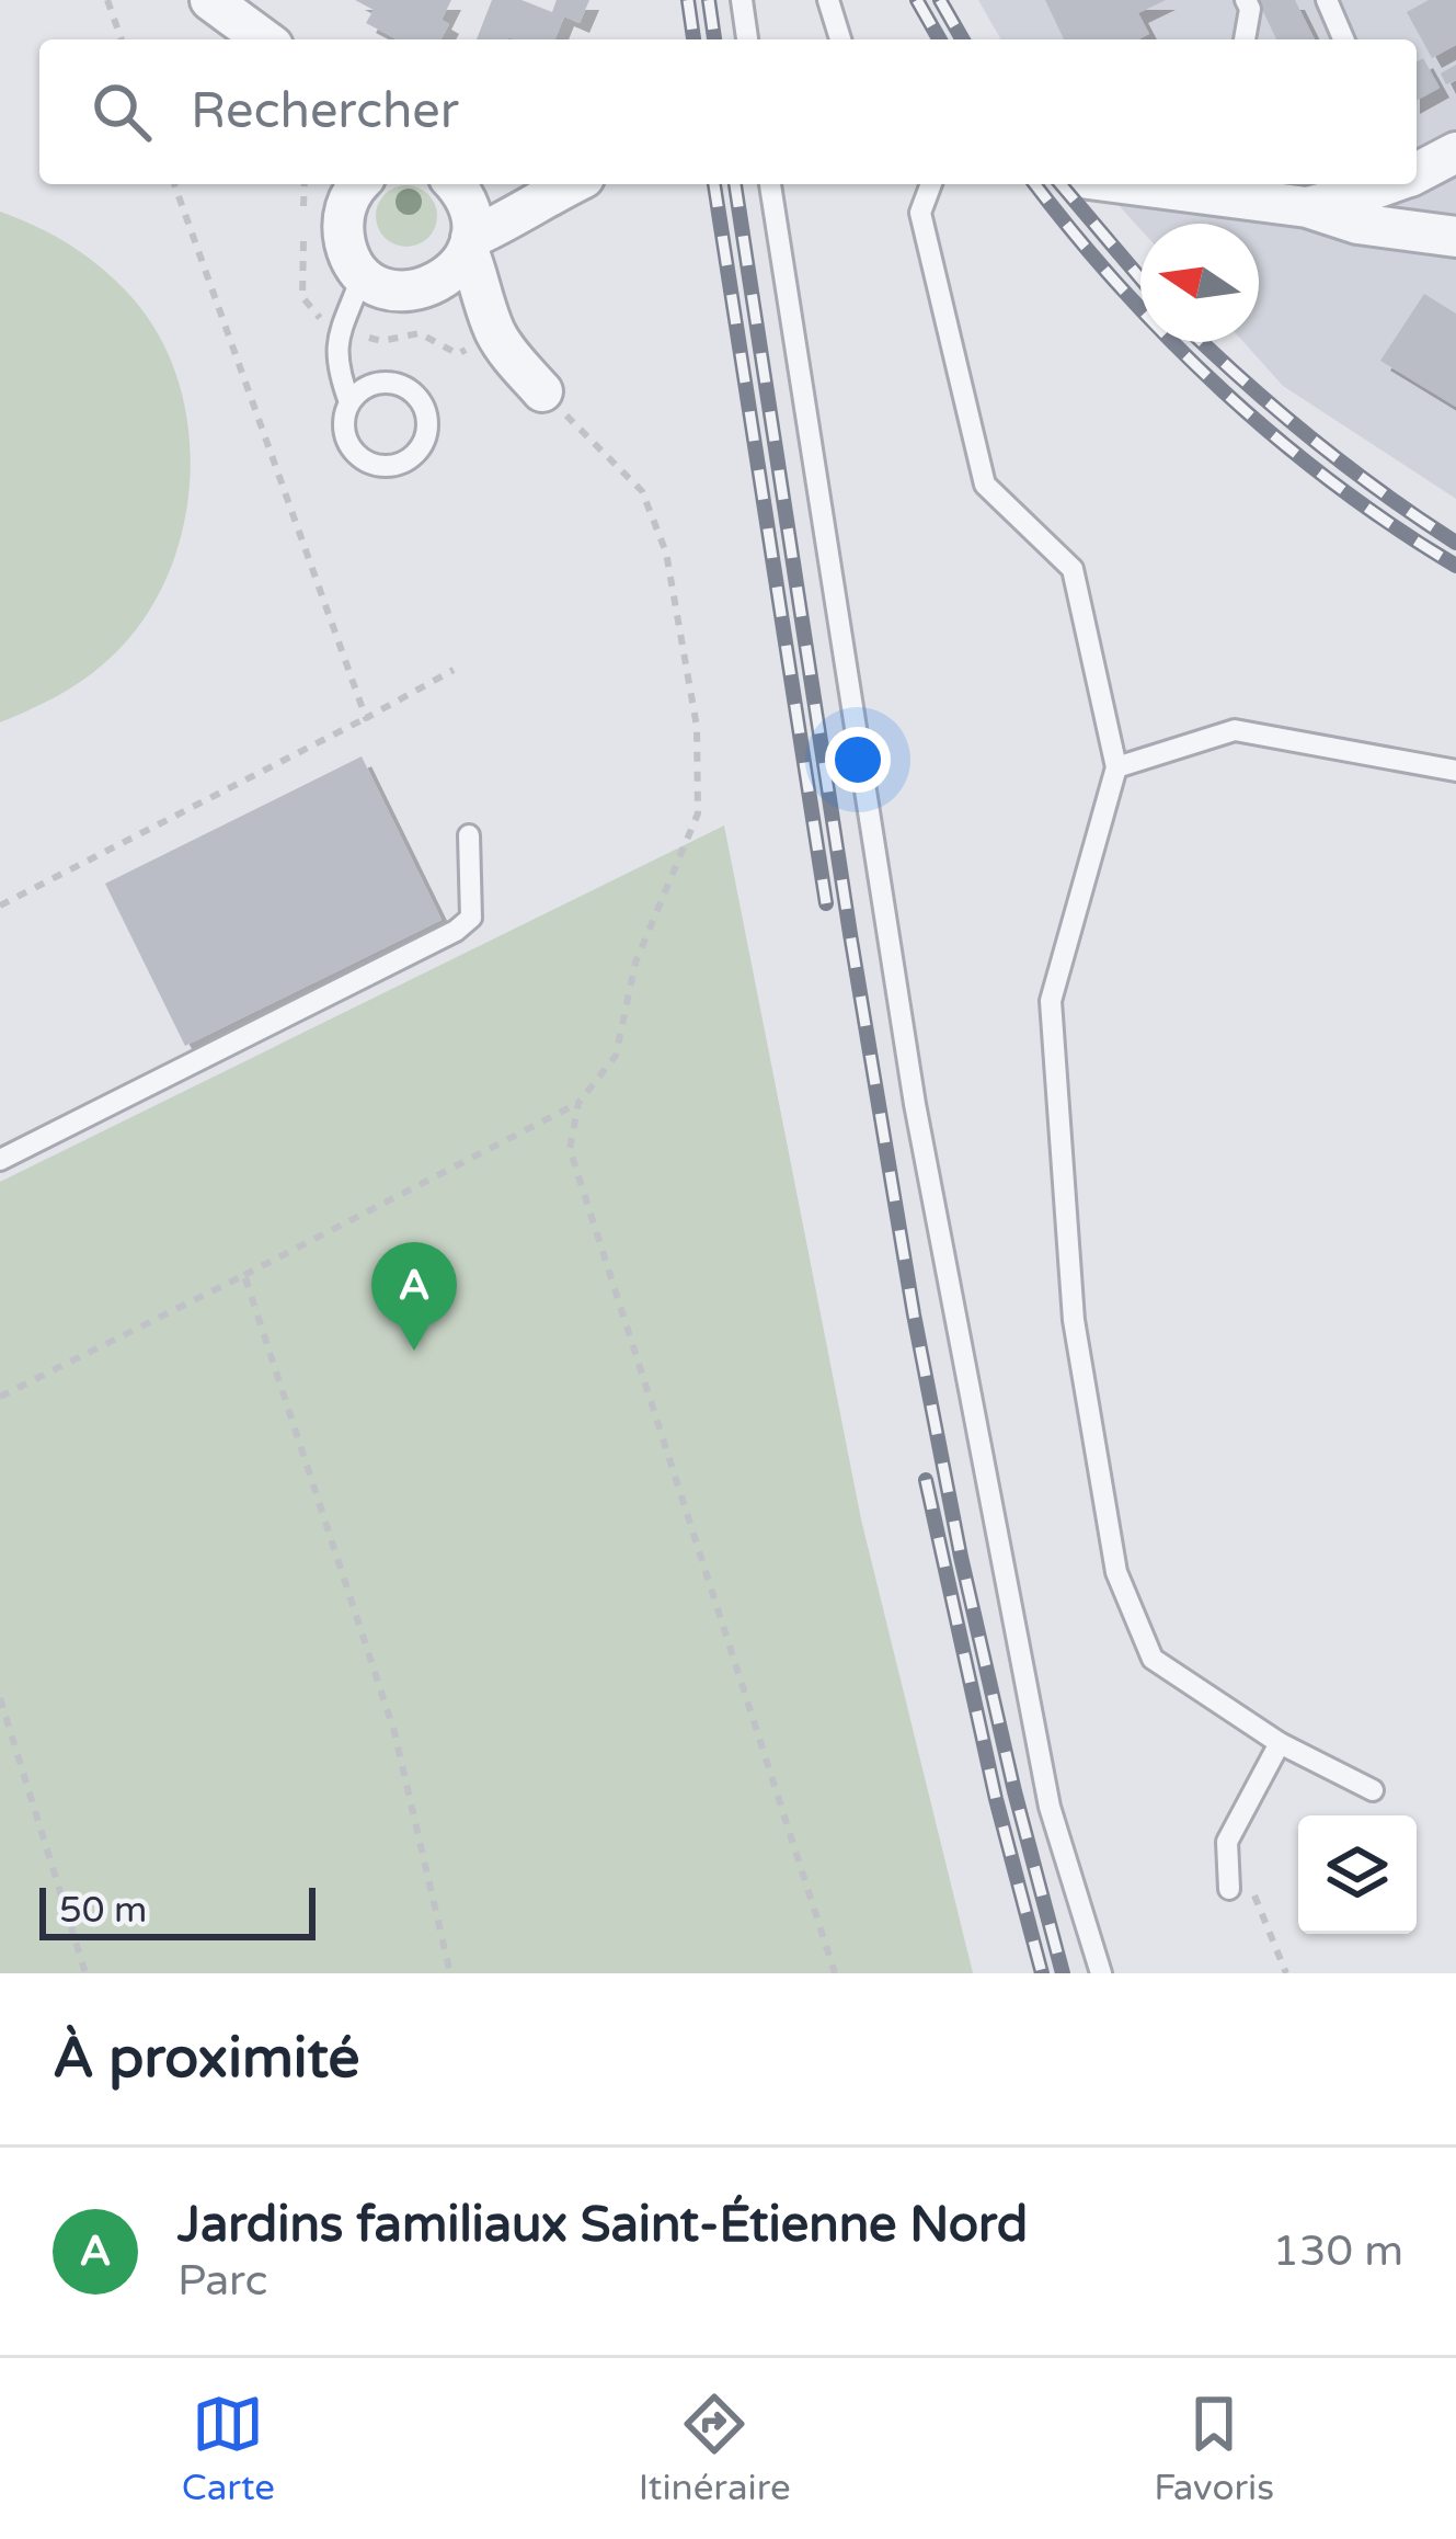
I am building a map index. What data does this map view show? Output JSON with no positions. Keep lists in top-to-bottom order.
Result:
{
  "scale_bar": "50 m",
  "north": "left",
  "page": {
    "search": "Rechercher",
    "pins": "A",
    "scale": "50 m",
    "heading": "À proximité",
    "list": [
      {
        "mark": "A",
        "name": "Jardins familiaux Saint-Étienne Nord",
        "note": "Parc",
        "value": "130 m"
      }
    ],
    "nav": ["Carte", "Itinéraire", "Favoris"]
  }
}
